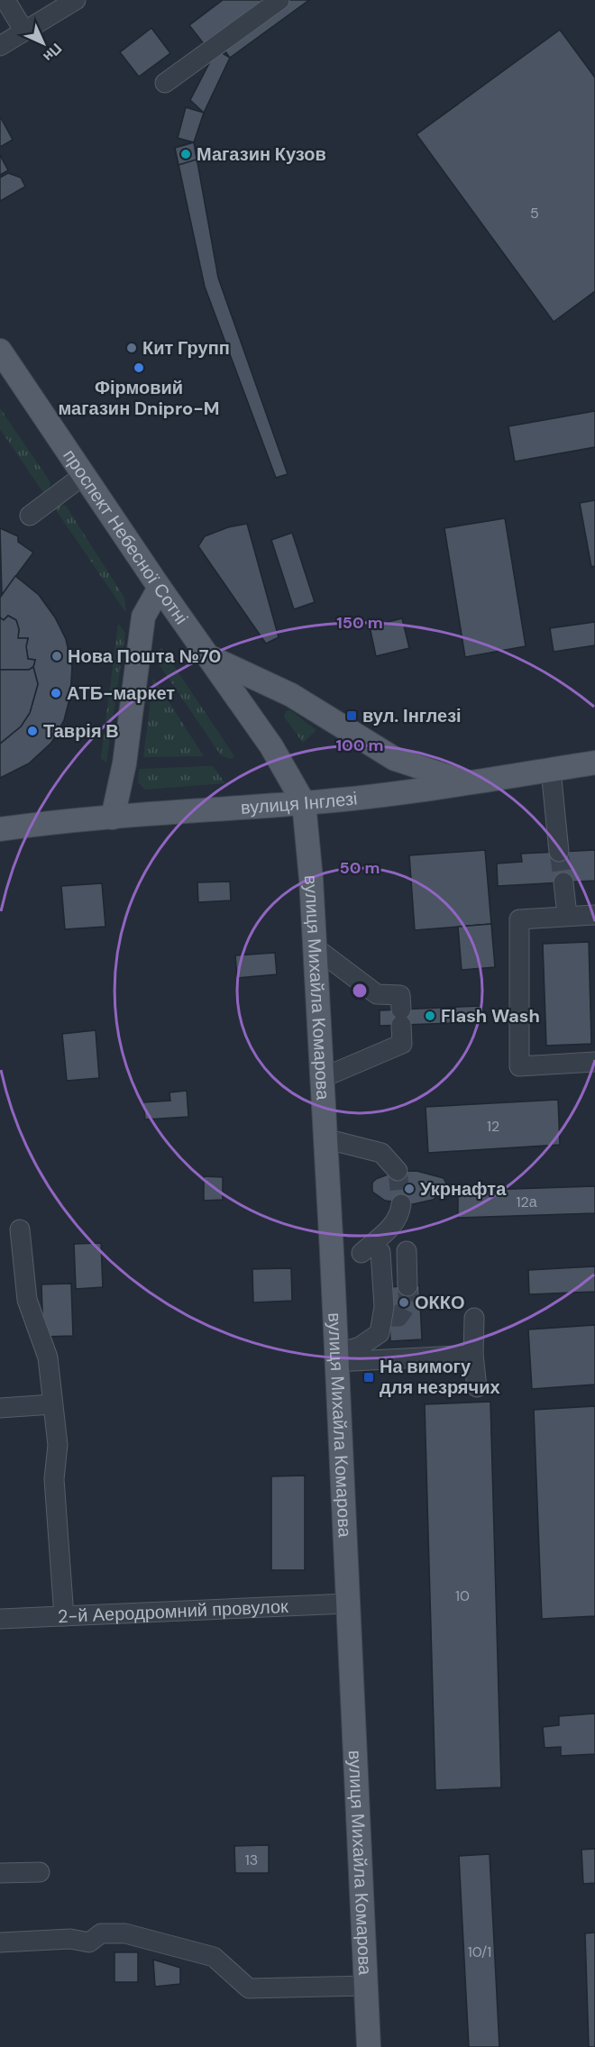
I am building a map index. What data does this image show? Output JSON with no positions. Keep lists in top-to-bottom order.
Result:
{
  "streets": {
    "main road": ["проспект Небесної Сотні", "вулиця Інглезі", "вулиця Михайла Комарова"],
    "street": ["2-й Аеродромний провулок"]
  },
  "crossings": [
    ["проспект Небесної Сотні", "вулиця Інглезі"],
    ["проспект Небесної Сотні", "вулиця Михайла Комарова"],
    ["вулиця Інглезі", "вулиця Михайла Комарова"],
    ["вулиця Михайла Комарова", "2-й Аеродромний провулок"]
  ],
  "places": {
    "other": [
      "Магазин Кузов",
      "Кит Групп",
      "Фірмовий магазин Dnipro-M",
      "Нова Пошта №70",
      "АТБ-маркет",
      "Таврія В",
      "Flash Wash",
      "Укрнафта",
      "ОККО"
    ],
    "transit": ["вул. Інглезі", "На вимогу для незрячих"]
  },
  "house_numbers": [
    "5",
    "12",
    "12а",
    "10",
    "13",
    "10/1"
  ],
  "north": "bottom right",
  "rings": ["150 m", "100 m", "50 m"]
}
